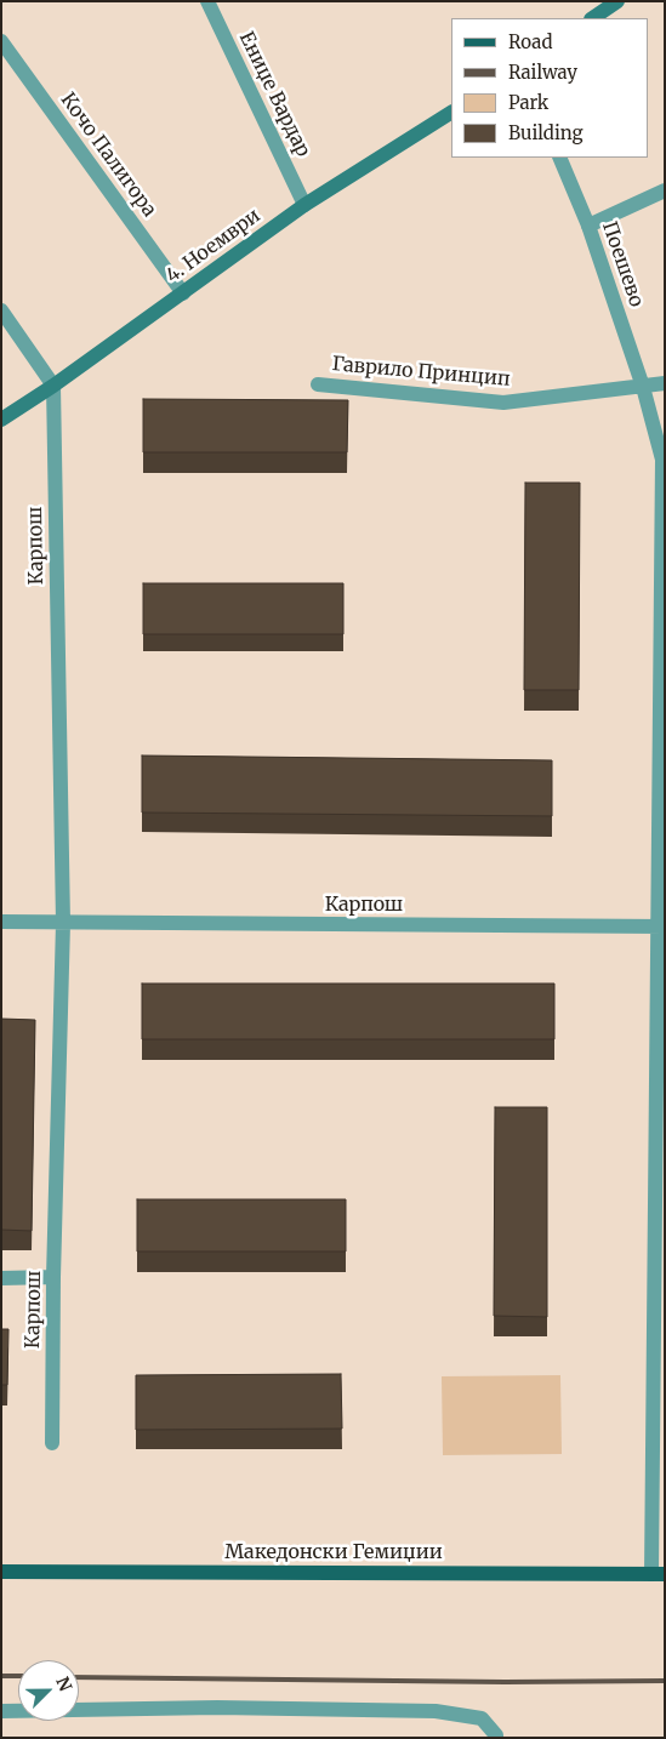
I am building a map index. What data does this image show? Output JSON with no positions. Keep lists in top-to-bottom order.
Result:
{
  "streets": {
    "main road": ["Македонски Гемиџии"],
    "street": [
      "Ениџе Вардар",
      "Кочо Палигора",
      "4. Ноември",
      "Поешево",
      "Гаврило Принцип",
      "Карпош"
    ]
  },
  "crossings": [
    ["Ениџе Вардар", "4. Ноември"],
    ["Кочо Палигора", "4. Ноември"],
    ["4. Ноември", "Карпош"],
    ["Поешево", "Гаврило Принцип"],
    ["Поешево", "Карпош"],
    ["Поешево", "Македонски Гемиџии"]
  ],
  "legend": [
    "Road",
    "Railway",
    "Park",
    "Building"
  ],
  "north": "top right"
}
